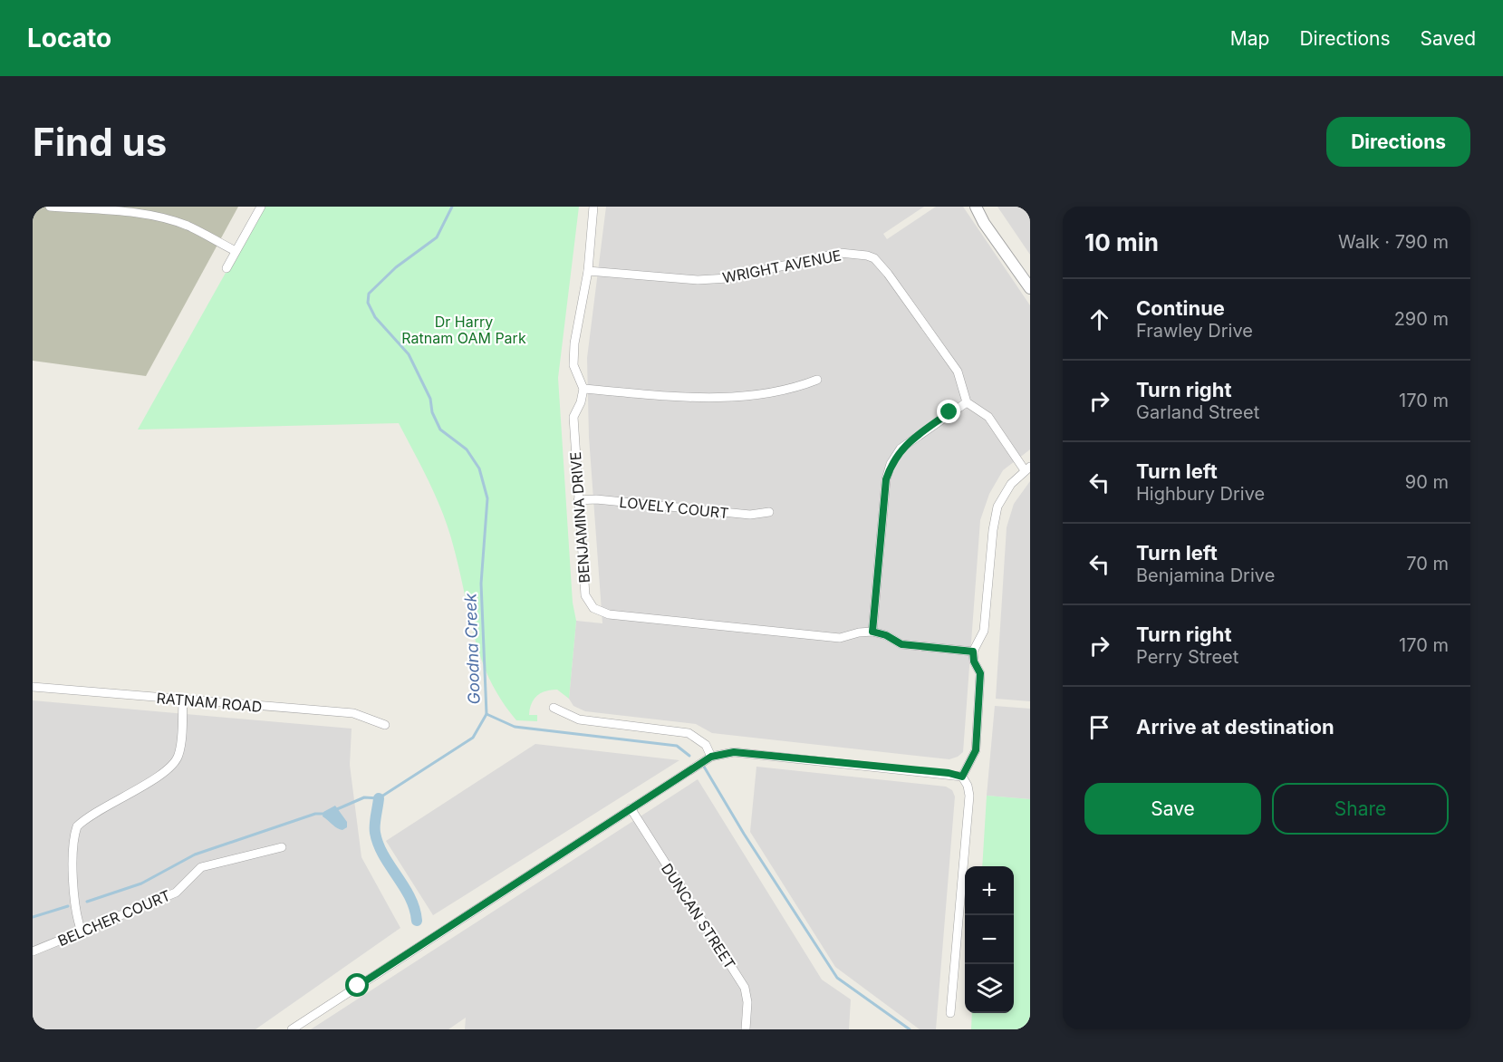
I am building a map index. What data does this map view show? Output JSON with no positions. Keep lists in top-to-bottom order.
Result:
{
  "streets": {
    "street": [
      "WRIGHT AVENUE",
      "LOVELY COURT",
      "BENJAMINA DRIVE",
      "RATNAM ROAD",
      "DUNCAN STREET",
      "BELCHER COURT"
    ]
  },
  "crossings": [
    ["LOVELY COURT", "BENJAMINA DRIVE"]
  ],
  "water": ["Goodna Creek"],
  "parks": ["Dr Harry Ratnam OAM Park"],
  "page": {
    "header": "Locato",
    "nav": ["Map", "Directions", "Saved"],
    "buttons": [
      "Directions",
      ["Save", "Share"]
    ],
    "title": "Find us",
    "heading": ["10 min", "Walk · 790 m"],
    "list": [
      ["Continue", "Frawley Drive", "290 m"],
      ["Turn right", "Garland Street", "170 m"],
      ["Turn left", "Highbury Drive", "90 m"],
      ["Turn left", "Benjamina Drive", "70 m"],
      ["Turn right", "Perry Street", "170 m"],
      "Arrive at destination"
    ],
    "map_buttons": ["+", "−"]
  }
}
